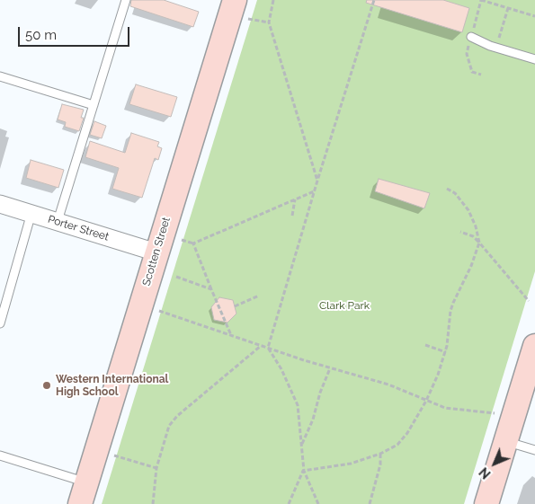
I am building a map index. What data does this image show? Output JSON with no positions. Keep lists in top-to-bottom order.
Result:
{
  "streets": {
    "street": ["Porter Street", "Scotten Street"]
  },
  "crossings": [
    ["Porter Street", "Scotten Street"]
  ],
  "parks": ["Clark Park"],
  "places": ["Western International High School"],
  "scale_bar": "50 m",
  "north": "bottom left"
}
